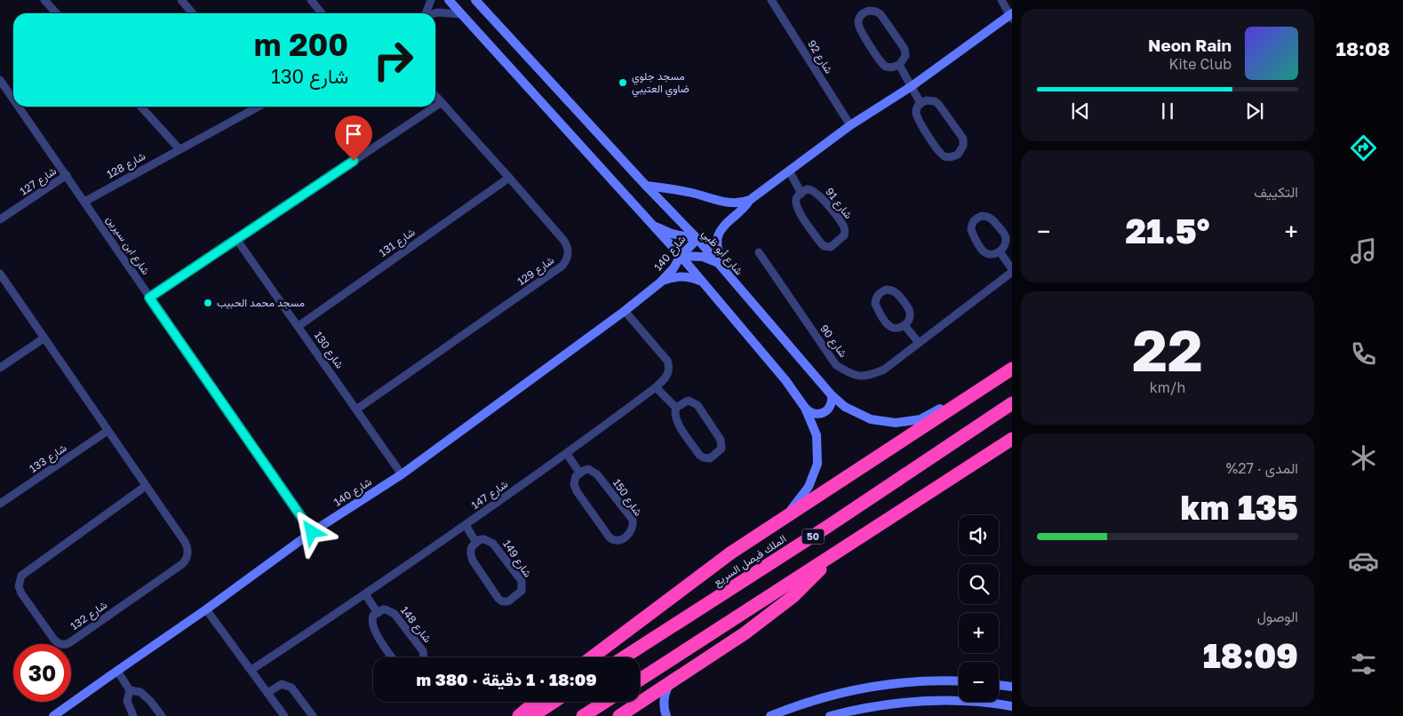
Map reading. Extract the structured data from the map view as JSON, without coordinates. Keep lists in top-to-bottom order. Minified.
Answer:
{"streets":{"highway":["50","الملك فيصل السريع"],"street":["شارع 92","شارع 128","شارع 127","شارع 91","شارع 131","شارع ابن سيرين","شارع أبو ظبي","شارع 140","شارع 129","شارع 90","شارع 130","شارع 133","شارع 147","شارع 150","شارع 149","شارع 132","شارع 148"]},"crossings":[["شارع 128","شارع ابن سيرين"],["شارع 127","شارع ابن سيرين"],["شارع 131","شارع 129"],["شارع 131","شارع 130"],["شارع ابن سيرين","شارع 140"],["شارع أبو ظبي","شارع 140"],["شارع 140","شارع 130"],["شارع 140","شارع 147"],["شارع 129","شارع 130"],["شارع 133","شارع 132"]],"places":["مسجد جلوي ضاوي العتيبي","مسجد محمد الحبيب"],"page":{"tabs":"18:08","turn":["200 m","شارع 130"],"song":["Neon Rain","Kite Club"],"tile":["التكييف",["22","km/h"],["المدى · 27%","135 km"],["الوصول","18:09"]],"heat":["−","21.5°","+"],"map_buttons":["+","−"],"limit":"30","trip":"18:09 · 1 دقيقة · 380 m"}}
